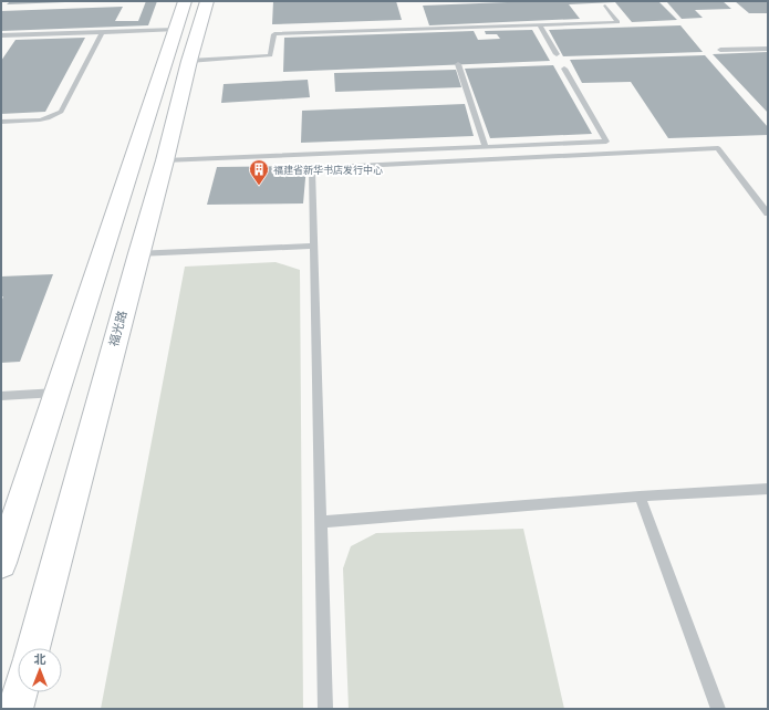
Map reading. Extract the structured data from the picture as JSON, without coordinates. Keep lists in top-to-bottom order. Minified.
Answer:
{"streets":{"main road":["福光路"]},"places":{"building":["福建省新华书店发行中心"]},"north":"top"}
